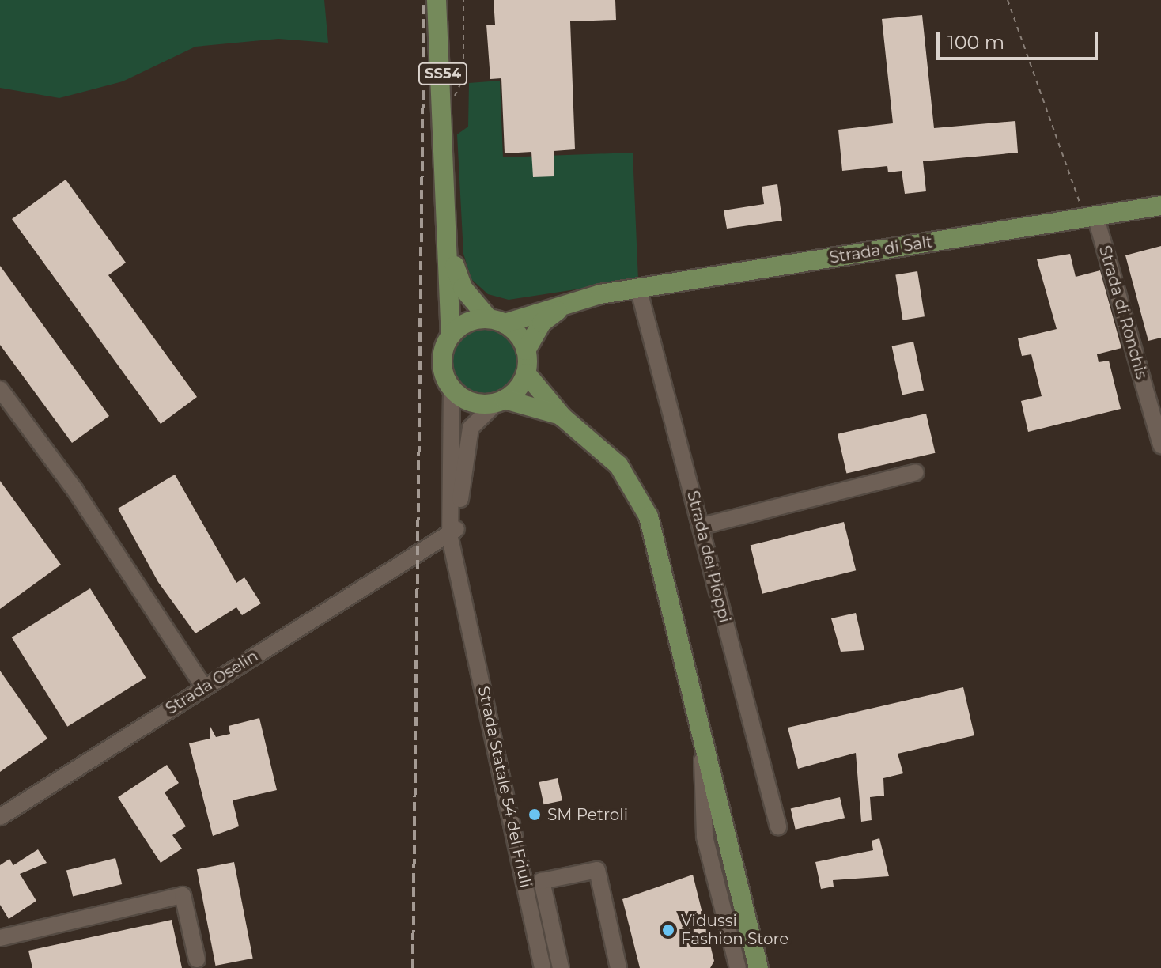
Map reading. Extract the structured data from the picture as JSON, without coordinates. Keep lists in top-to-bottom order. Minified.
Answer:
{"streets":{"main road":["SS54","Strada di Salt","Strada Statale 54 del Friuli"],"street":["Strada di Ronchis","Strada dei Pioppi","Strada Oselin"]},"crossings":[["Strada di Salt","Strada di Ronchis"],["Strada di Salt","Strada dei Pioppi"],["Strada Oselin","Strada Statale 54 del Friuli"]],"places":["SM Petroli","Vidussi Fashion Store"],"scale_bar":"100 m"}
